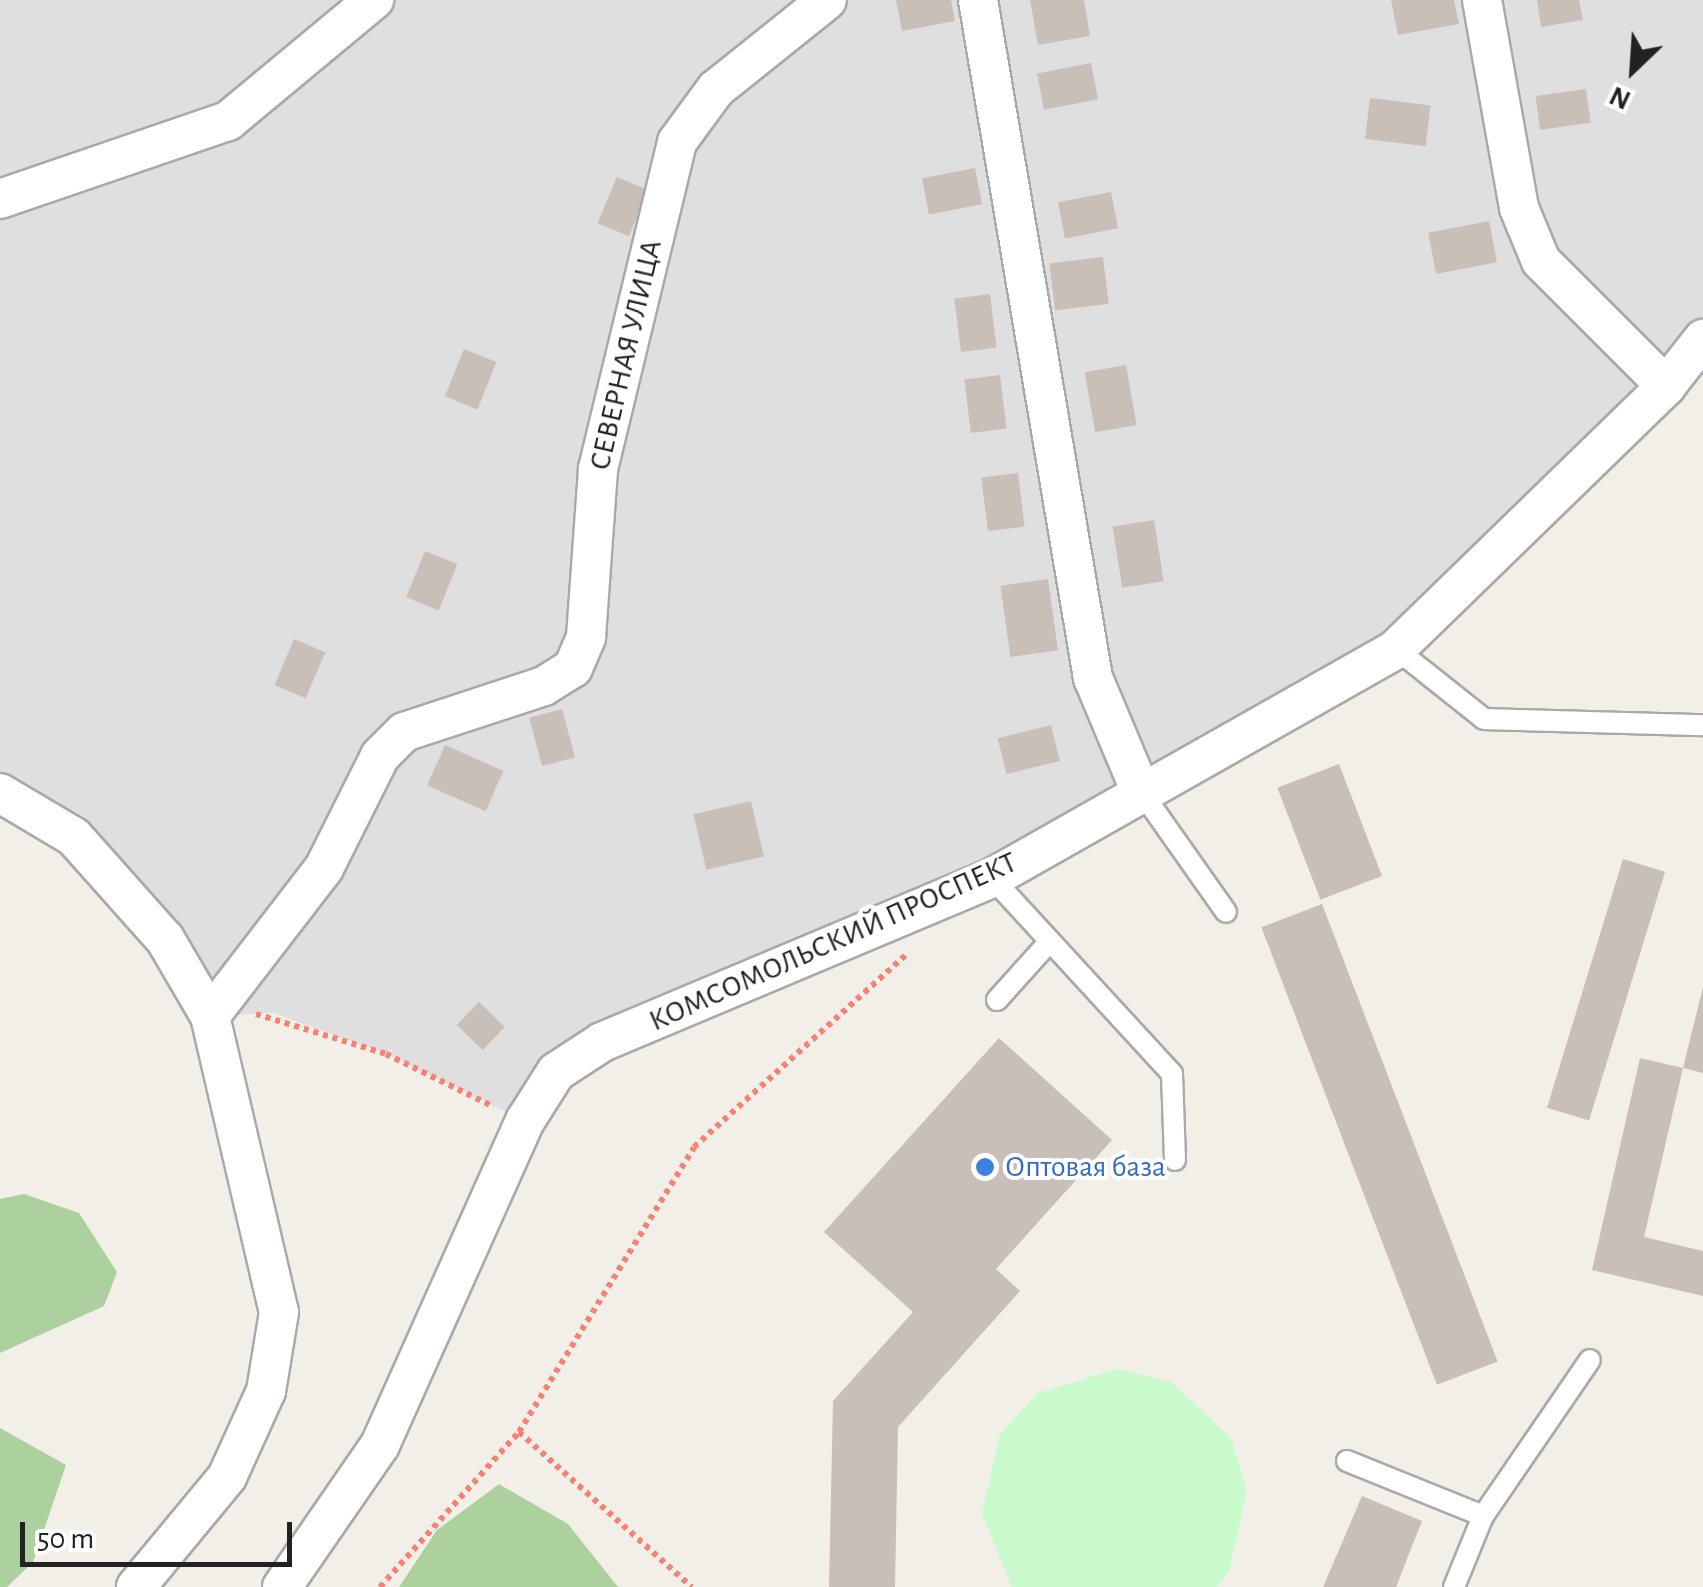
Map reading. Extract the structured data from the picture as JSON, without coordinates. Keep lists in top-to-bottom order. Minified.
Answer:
{"streets":{"street":["СЕВЕРНАЯ УЛИЦА","КОМСОМОЛЬСКИЙ ПРОСПЕКТ"]},"places":["Оптовая база"],"scale_bar":"50 m","north":"bottom left"}
